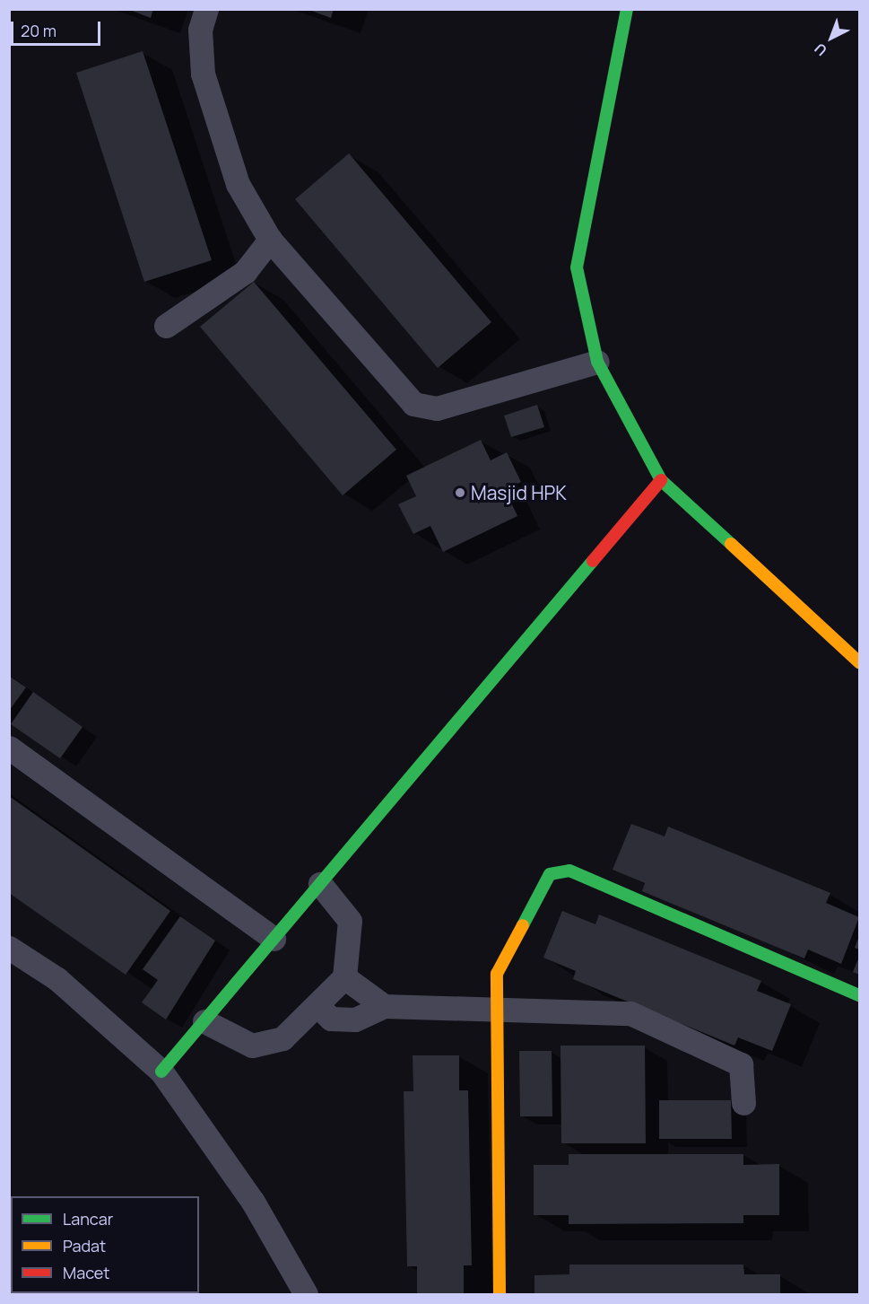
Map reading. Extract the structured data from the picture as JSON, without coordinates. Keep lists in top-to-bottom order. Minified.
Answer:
{"places":["Masjid HPK"],"legend":["Lancar","Padat","Macet"],"scale_bar":"20 m","north":"bottom left"}
